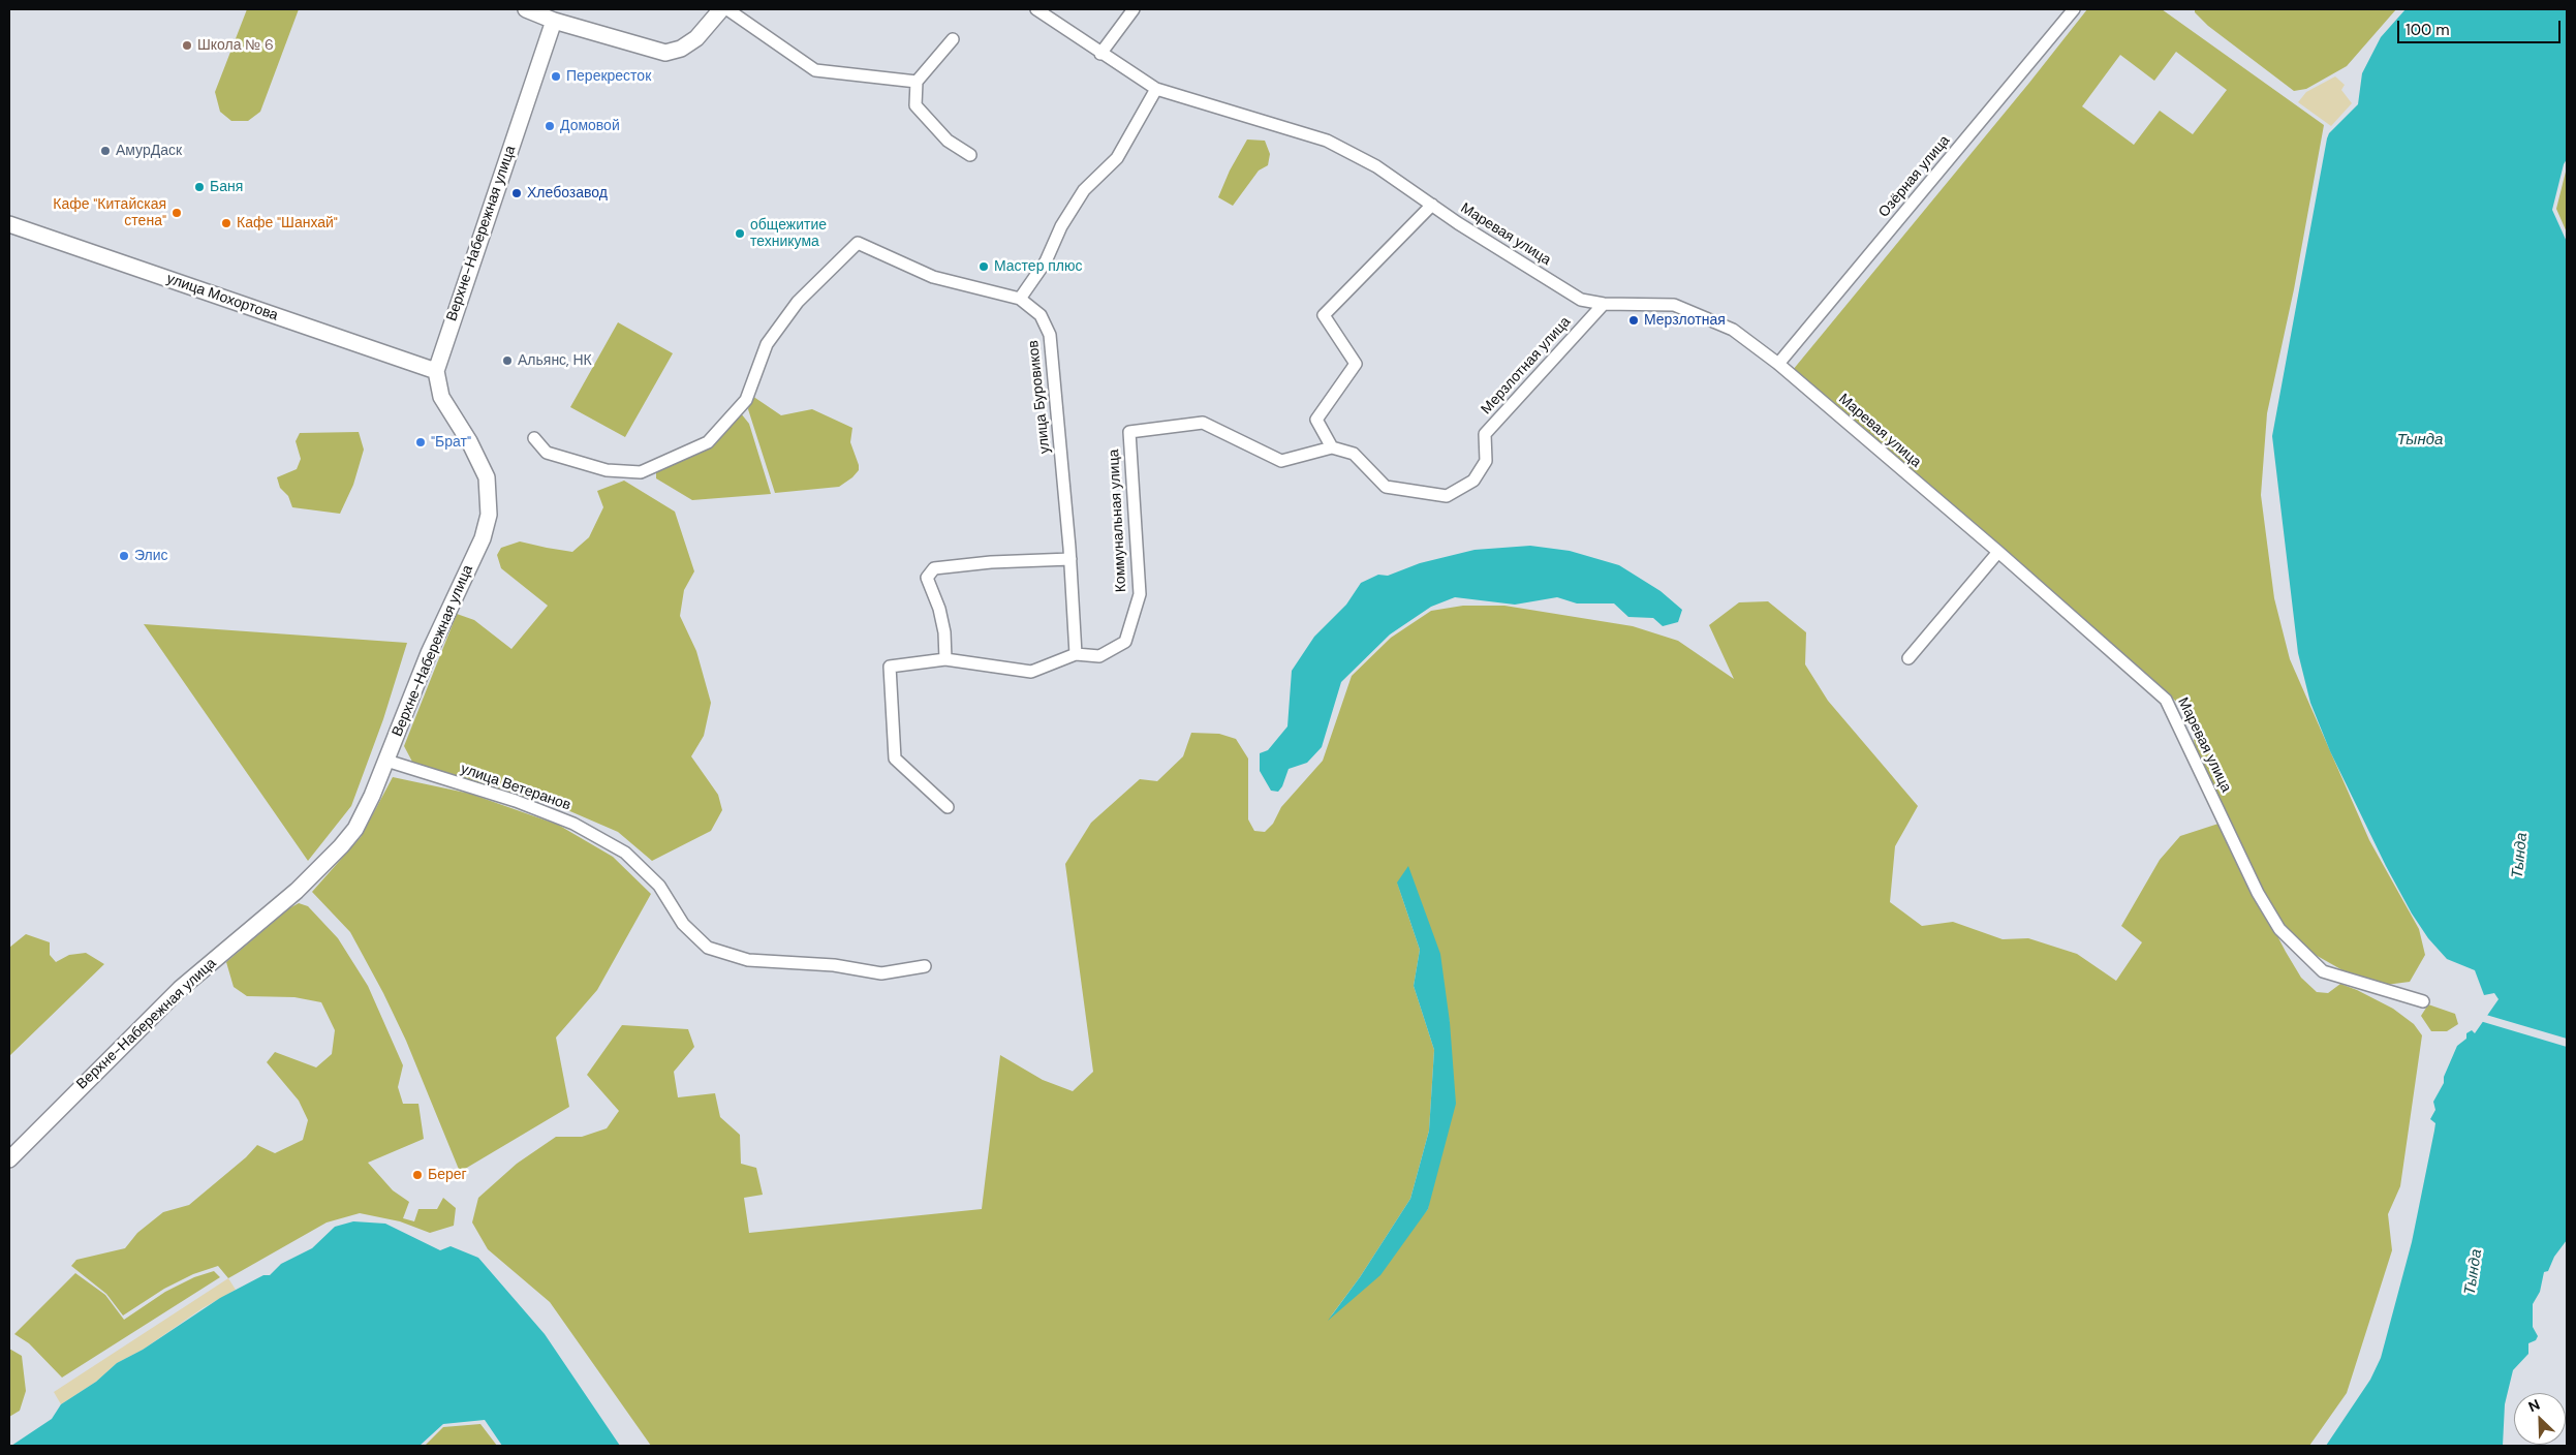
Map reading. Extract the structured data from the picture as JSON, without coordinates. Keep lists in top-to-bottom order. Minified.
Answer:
{"streets":{"street":["Озёрная улица","Верхне-Набережная улица","Маревая улица","улица Мохортова","Мерзлотная улица","улица Буровиков","Коммунальная улица","улица Ветеранов"]},"crossings":[["Озёрная улица","Маревая улица"],["Верхне-Набережная улица","улица Мохортова"],["Верхне-Набережная улица","улица Ветеранов"],["Маревая улица","Мерзлотная улица"],["Мерзлотная улица","Коммунальная улица"],["улица Буровиков","Коммунальная улица"]],"water":["Тында"],"places":["Школа № 6","Перекресток","Домовой","АмурДаск","Баня","Хлебозавод","Кафе \"Китайская стена\"","Кафе \"Шанхай\"","общежитие техникума","Мастер плюс","Мерзлотная","Альянс, НК","\"Брат\"","Элис","Берег"],"scale_bar":"100 m","north":"top left"}
